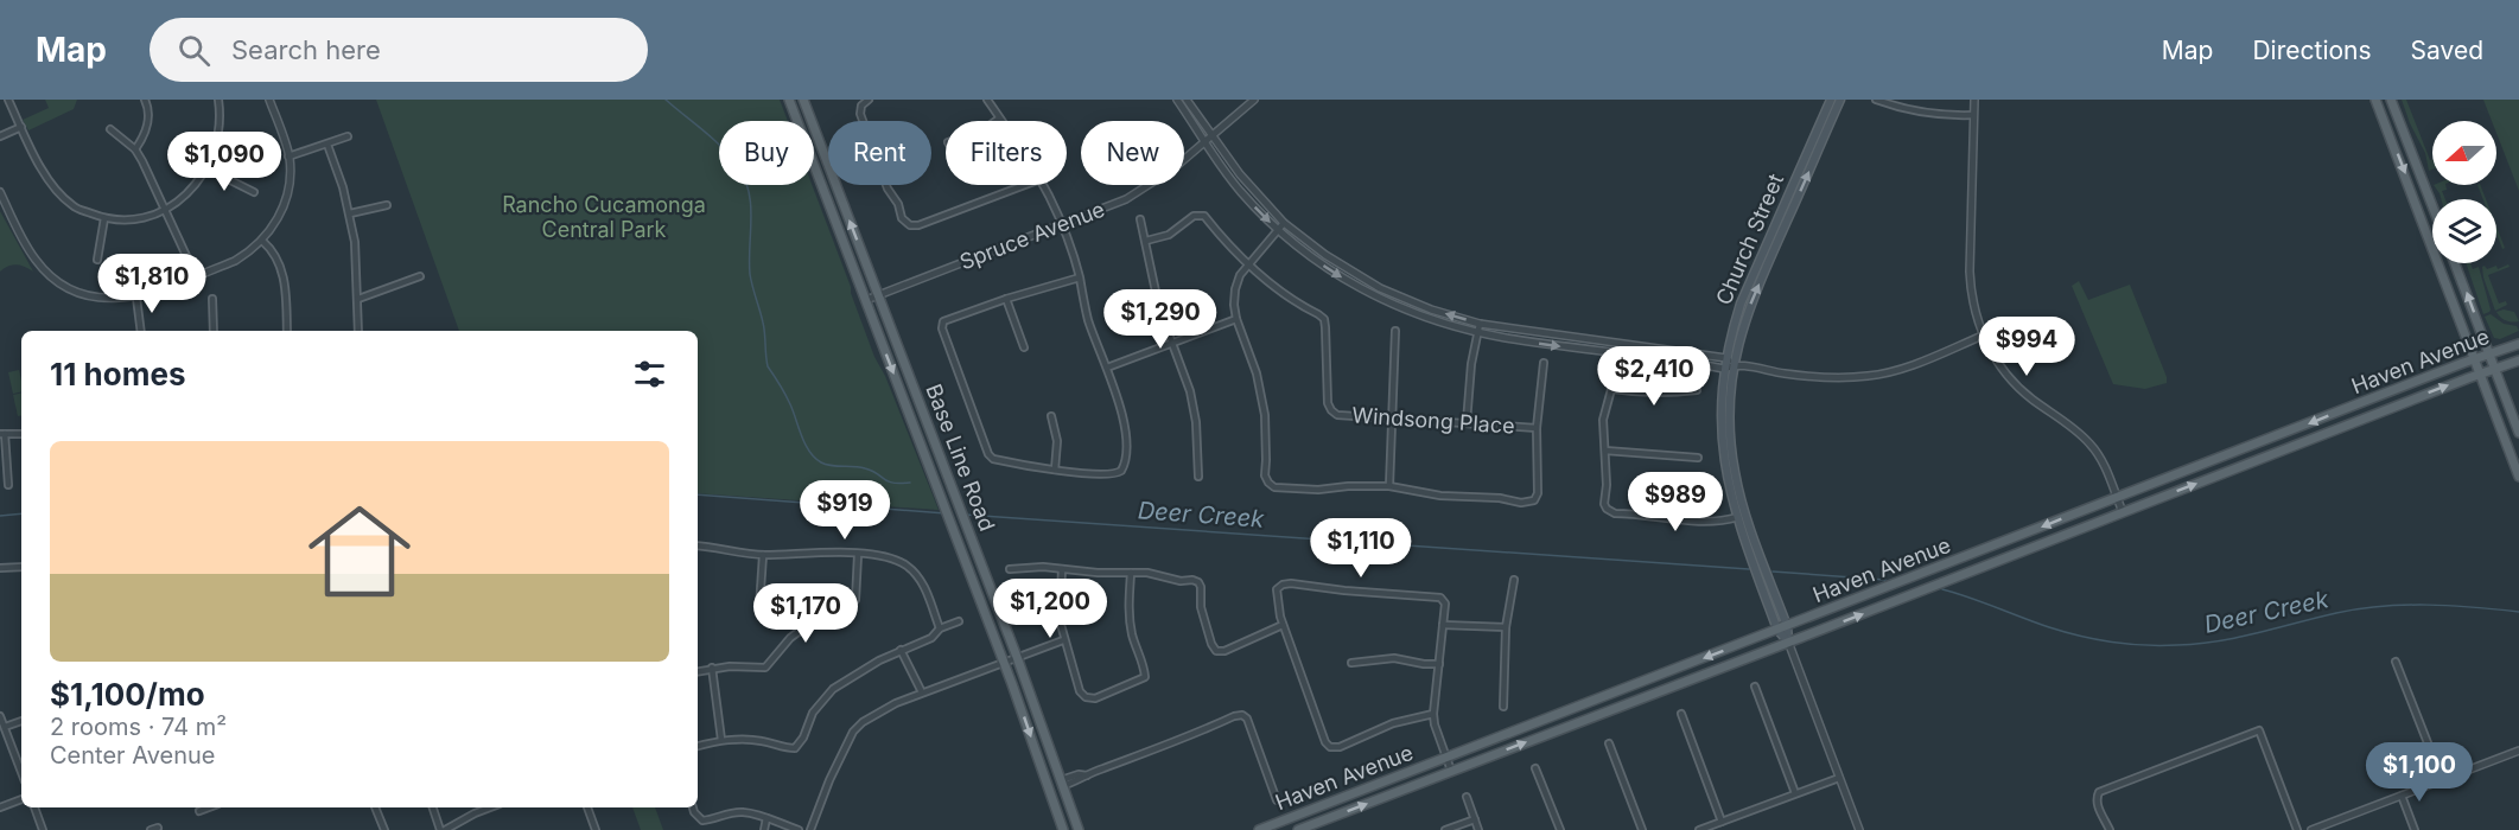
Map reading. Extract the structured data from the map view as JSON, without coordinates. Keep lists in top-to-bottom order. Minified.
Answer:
{"streets":{"main road":["Church Street","Haven Avenue","Base Line Road"],"street":["Spruce Avenue","Windsong Place"]},"crossings":[["Spruce Avenue","Base Line Road"],["Church Street","Haven Avenue"]],"water":["Deer Creek"],"parks":["Rancho Cucamonga Central Park"],"north":"left","page":{"header":"Map","search":"Search here","nav":["Map","Directions","Saved"],"chip":["Buy","Rent","Filters","New"],"price":["$1,090","$1,810","$1,290","$994","$2,410","$989","$919","$1,110","$1,200","$1,170","$1,100"],"heading":"11 homes","list":[{"name":"$1,100/mo","note":"2 rooms · 74 m² · Center Avenue"}]}}
